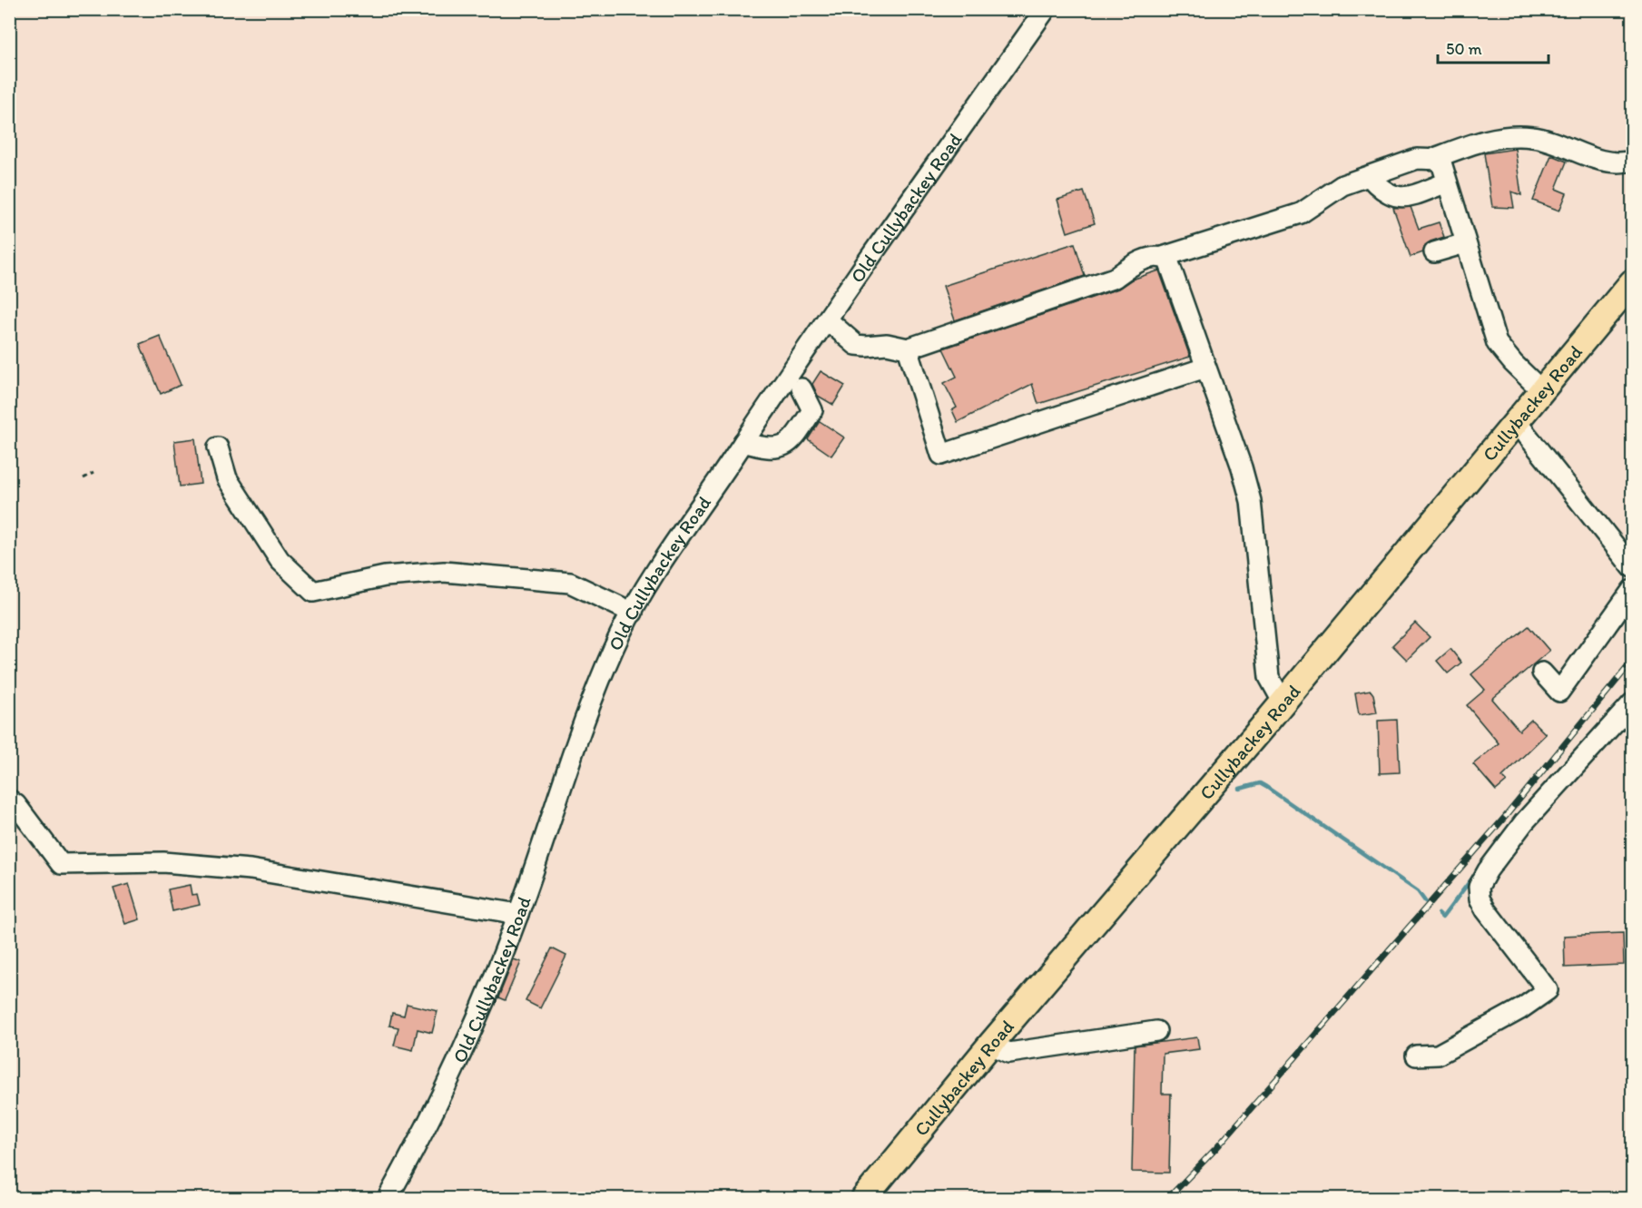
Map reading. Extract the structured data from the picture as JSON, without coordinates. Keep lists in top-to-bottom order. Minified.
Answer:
{"streets":{"main road":["Cullybackey Road"],"street":["Old Cullybackey Road"]},"scale_bar":"50 m"}
